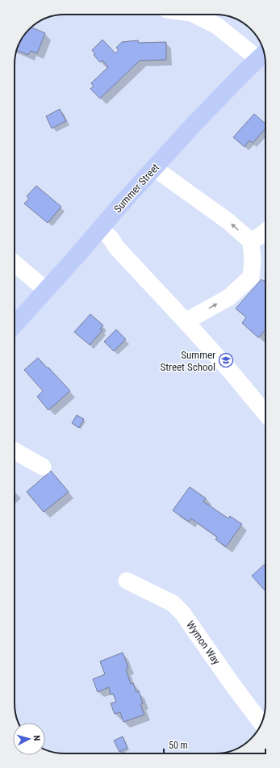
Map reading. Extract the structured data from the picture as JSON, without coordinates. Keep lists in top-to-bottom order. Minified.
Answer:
{"streets":{"main road":["Summer Street"],"street":["Wymon Way"]},"places":{"school or university":["Summer Street School"]},"scale_bar":"50 m","north":"right"}
